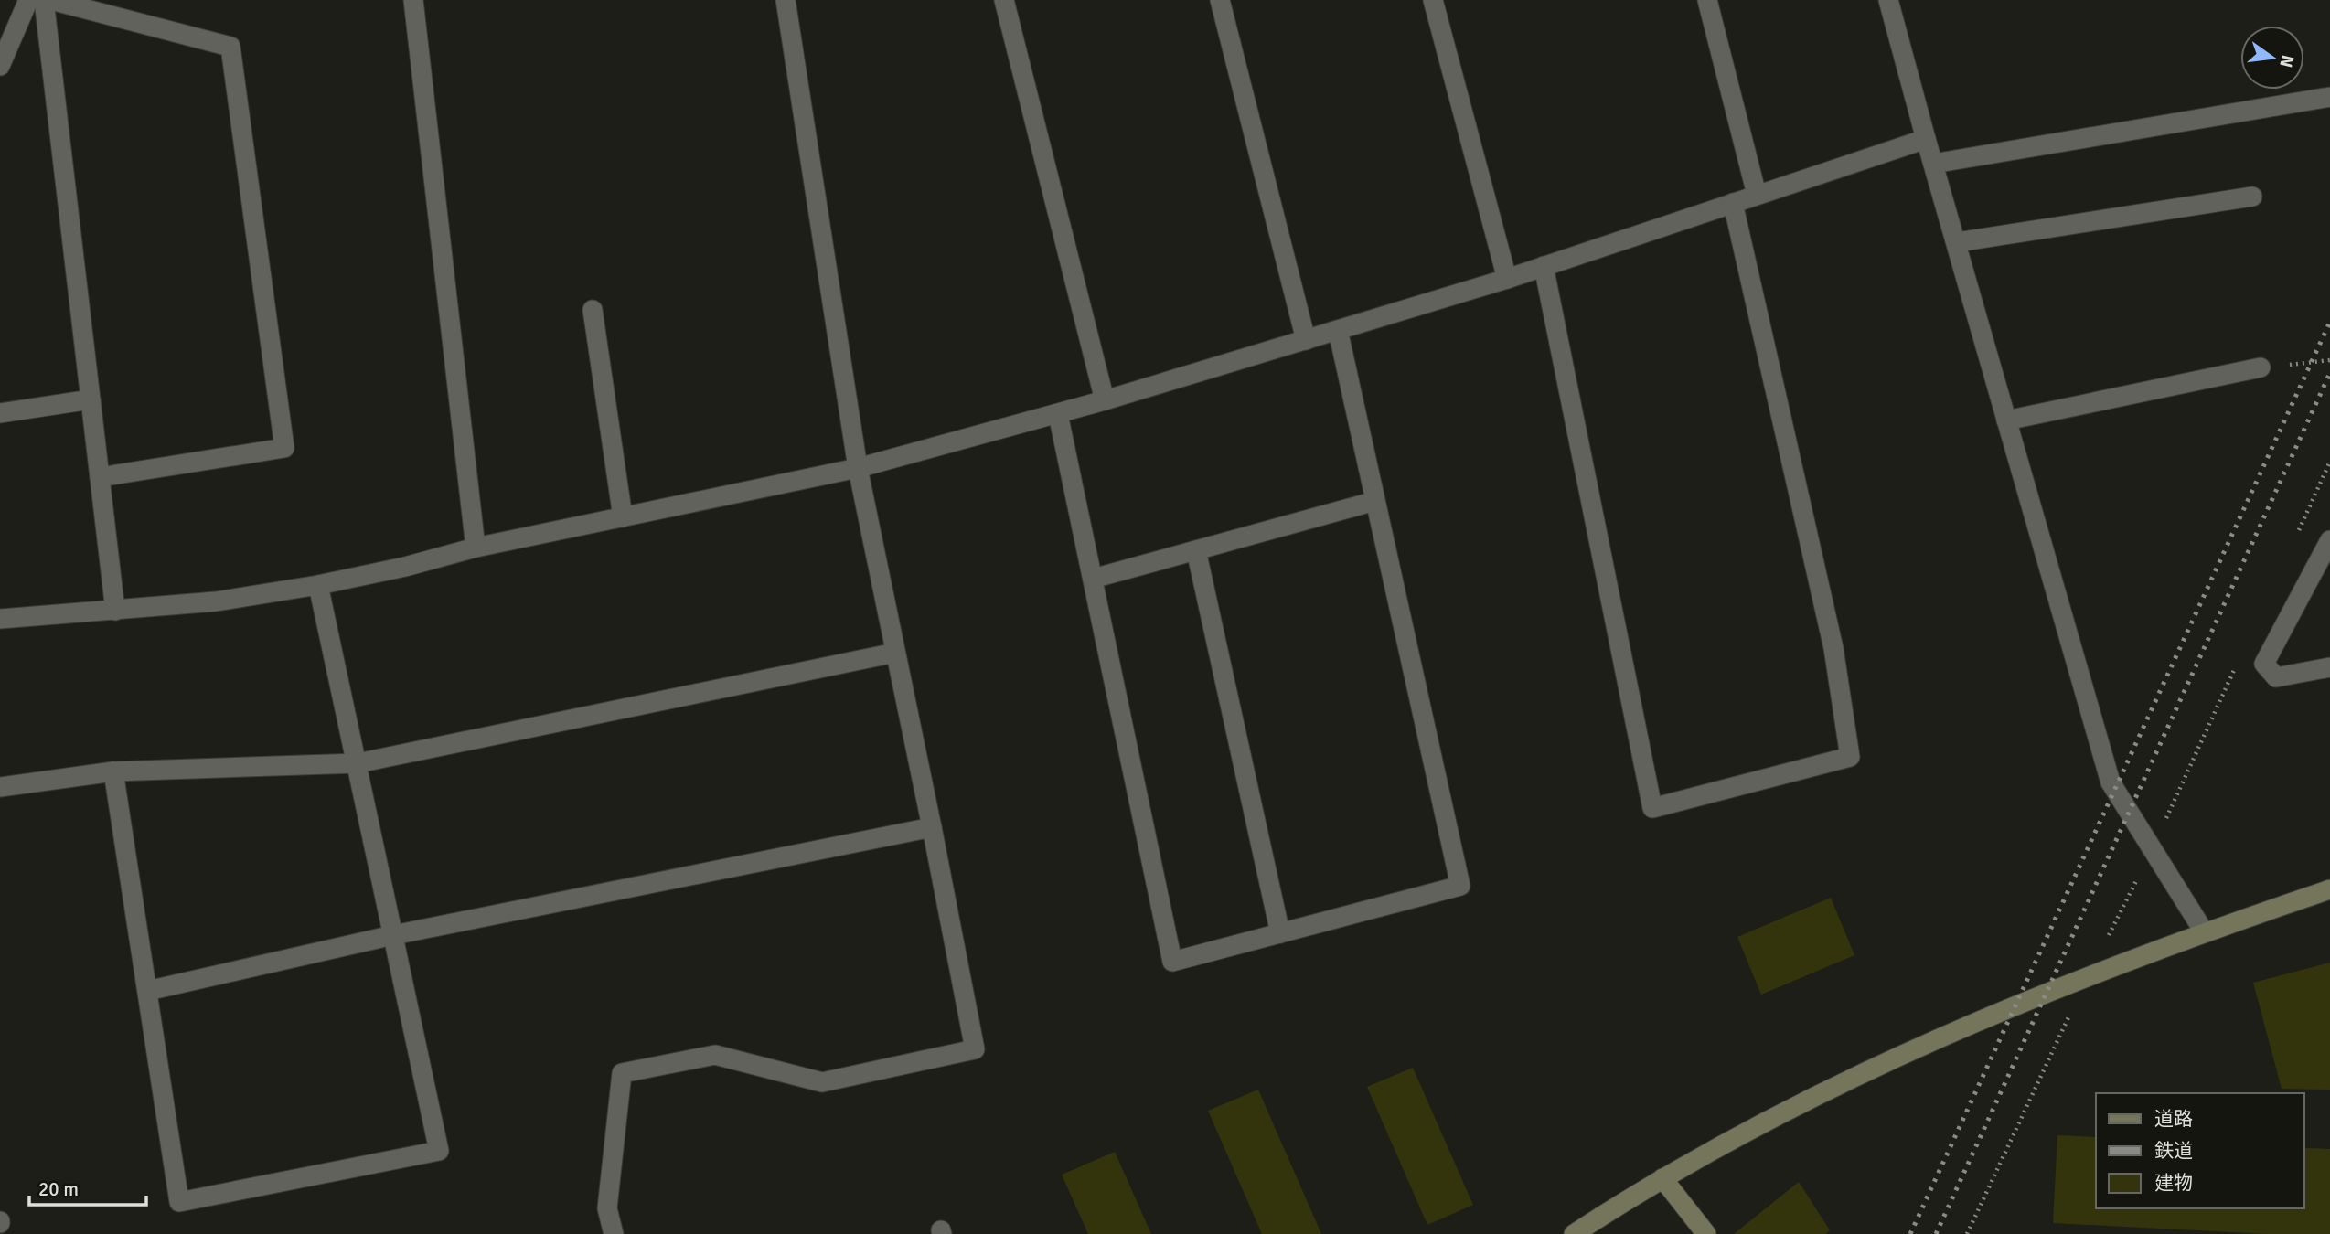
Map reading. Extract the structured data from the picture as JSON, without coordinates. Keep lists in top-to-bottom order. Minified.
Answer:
{"legend":["道路","鉄道","建物"],"scale_bar":"20 m","north":"right"}
